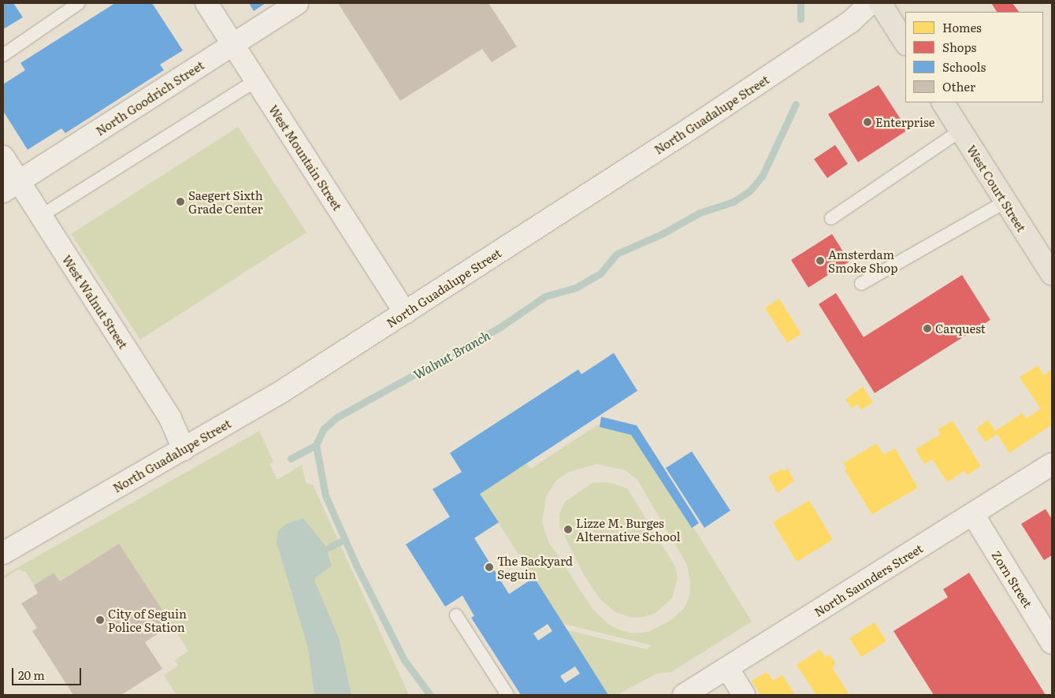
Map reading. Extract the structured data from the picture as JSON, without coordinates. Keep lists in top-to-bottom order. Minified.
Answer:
{"streets":{"main road":["West Court Street"],"street":["North Goodrich Street","North Guadalupe Street","West Mountain Street","West Walnut Street","Zorn Street","North Saunders Street"]},"crossings":[["North Goodrich Street","West Mountain Street"],["North Goodrich Street","West Walnut Street"],["North Guadalupe Street","West Mountain Street"],["North Guadalupe Street","West Walnut Street"],["Zorn Street","North Saunders Street"]],"water":["Walnut Branch"],"places":["Enterprise","Saegert Sixth Grade Center","Amsterdam Smoke Shop","Carquest","Lizze M. Burges Alternative School","The Backyard Seguin","City of Seguin Police Station"],"legend":["Homes","Shops","Schools","Other"],"scale_bar":"20 m"}
